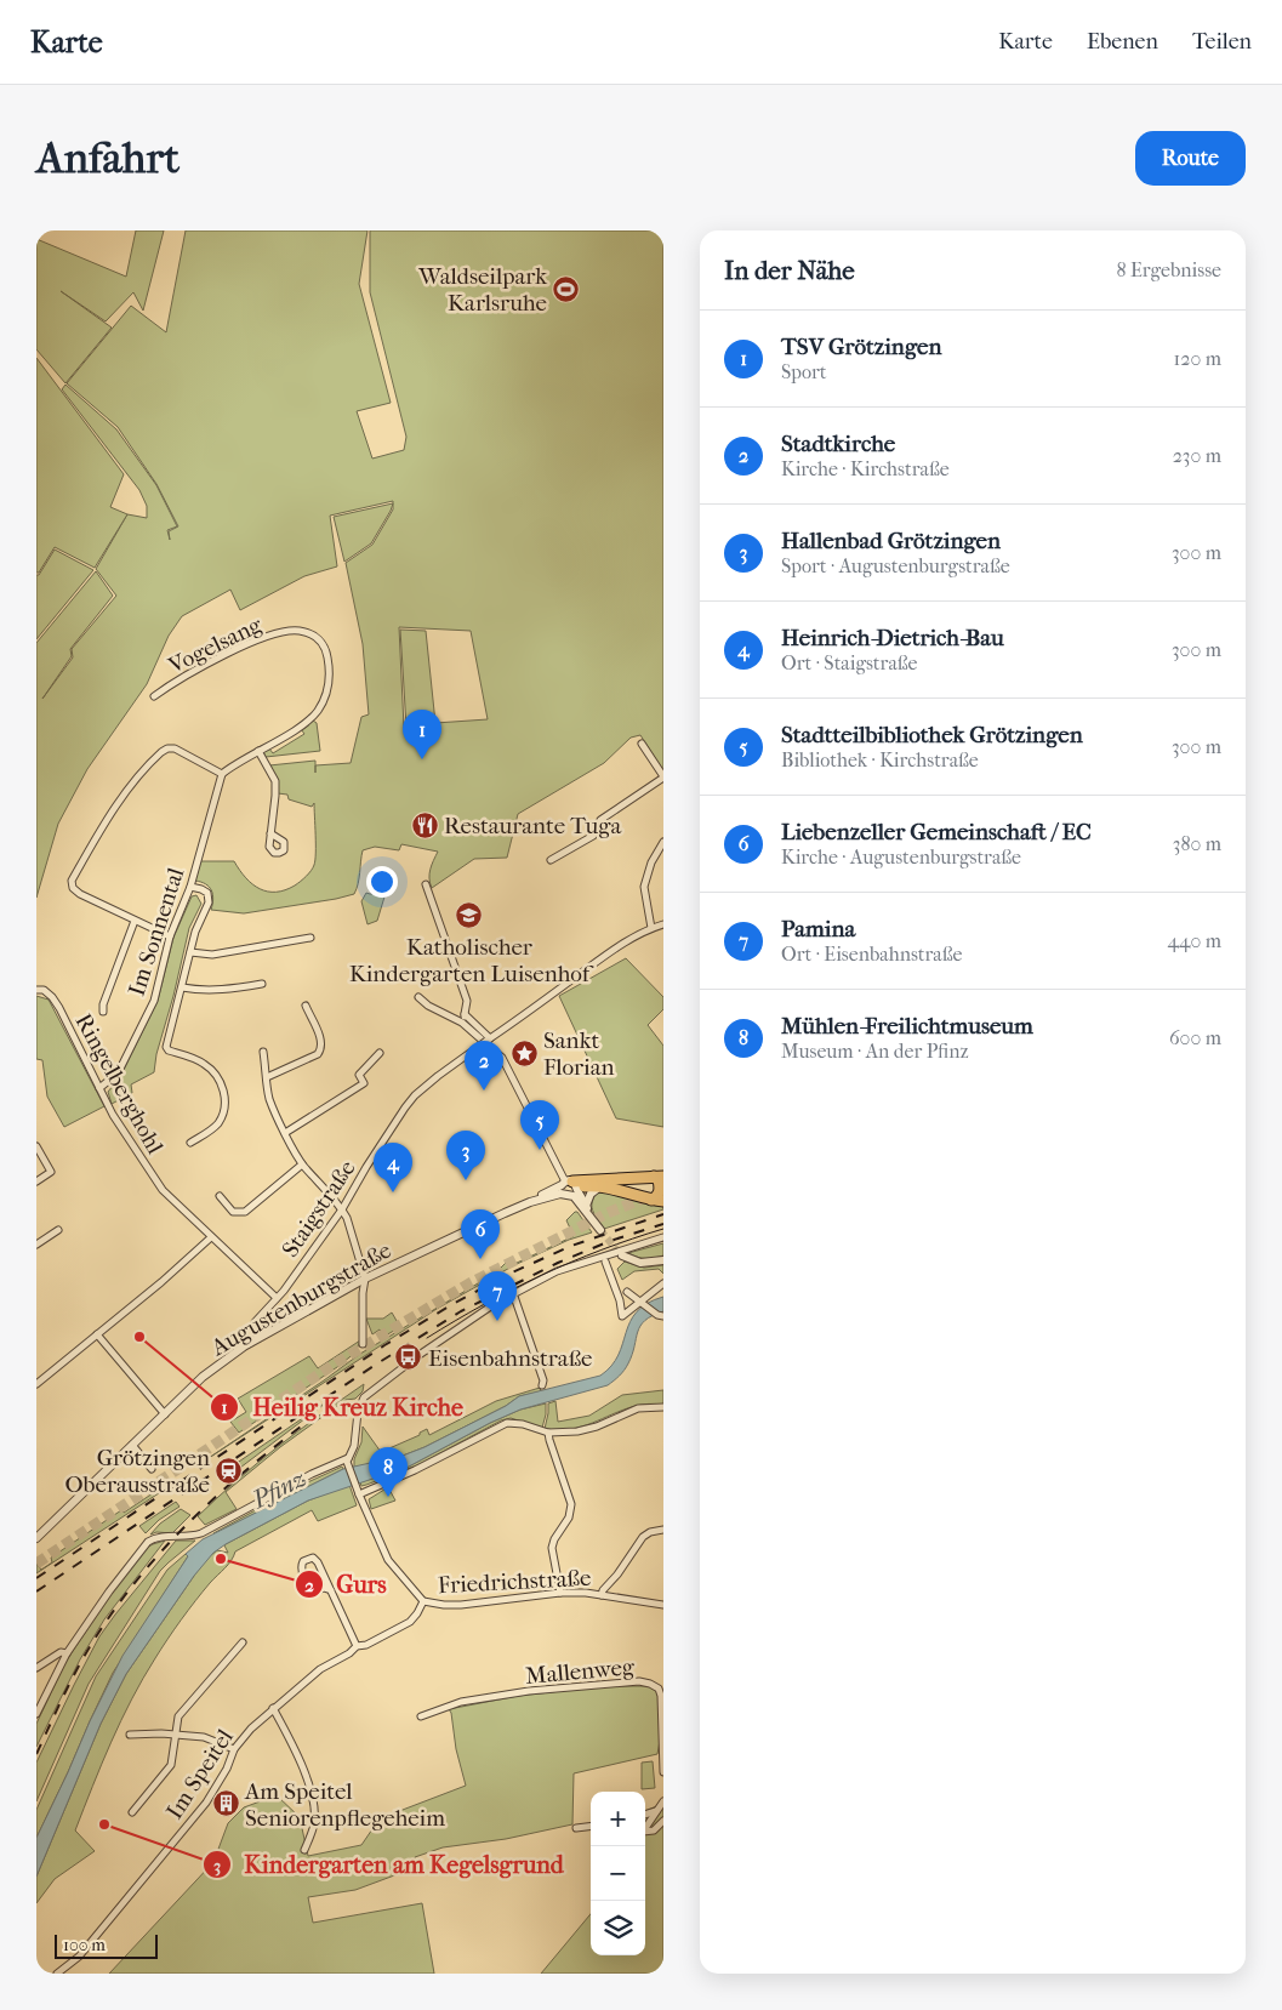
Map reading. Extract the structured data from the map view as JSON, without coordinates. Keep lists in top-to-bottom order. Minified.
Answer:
{"streets":{"street":["Vogelsang","Im Sonnental","Ringelberghohl","Staigstraße","Augustenburgstraße","Friedrichstraße","Mallenweg","Im Speitel"]},"crossings":[["Vogelsang","Im Sonnental"],["Im Sonnental","Ringelberghohl"],["Ringelberghohl","Staigstraße"],["Staigstraße","Augustenburgstraße"],["Friedrichstraße","Im Speitel"]],"water":["Pfinz"],"places":{"sports":["Waldseilpark Karlsruhe"],"restaurant":["Restaurante Tuga"],"school or university":["Katholischer Kindergarten Luisenhof"],"place":["Sankt Florian"],"other":["Heilig Kreuz Kirche","Gurs","Kindergarten am Kegelsgrund"],"bus stop":["Eisenbahnstraße"],"station":["Grötzingen Oberausstraße"],"building":["Am Speitel Seniorenpflegeheim"]},"scale_bar":"100 m","page":{"header":"Karte","nav":["Karte","Ebenen","Teilen"],"buttons":"Route","title":"Anfahrt","heading":["In der Nähe","8 Ergebnisse"],"list":[{"mark":"1","name":"TSV Grötzingen","note":"Sport","value":"120 m"},{"mark":"2","name":"Stadtkirche","note":"Kirche · Kirchstraße","value":"230 m"},{"mark":"3","name":"Hallenbad Grötzingen","note":"Sport · Augustenburgstraße","value":"300 m"},{"mark":"4","name":"Heinrich-Dietrich-Bau","note":"Ort · Staigstraße","value":"300 m"},{"mark":"5","name":"Stadtteilbibliothek Grötzingen","note":"Bibliothek · Kirchstraße","value":"300 m"},{"mark":"6","name":"Liebenzeller Gemeinschaft / EC","note":"Kirche · Augustenburgstraße","value":"380 m"},{"mark":"7","name":"Pamina","note":"Ort · Eisenbahnstraße","value":"440 m"},{"mark":"8","name":"Mühlen-Freilichtmuseum","note":"Museum · An der Pfinz","value":"600 m"}],"pins":["1","2","5","3","4","6","7","8"],"map_buttons":["+","−"],"scale":"100 m"}}
